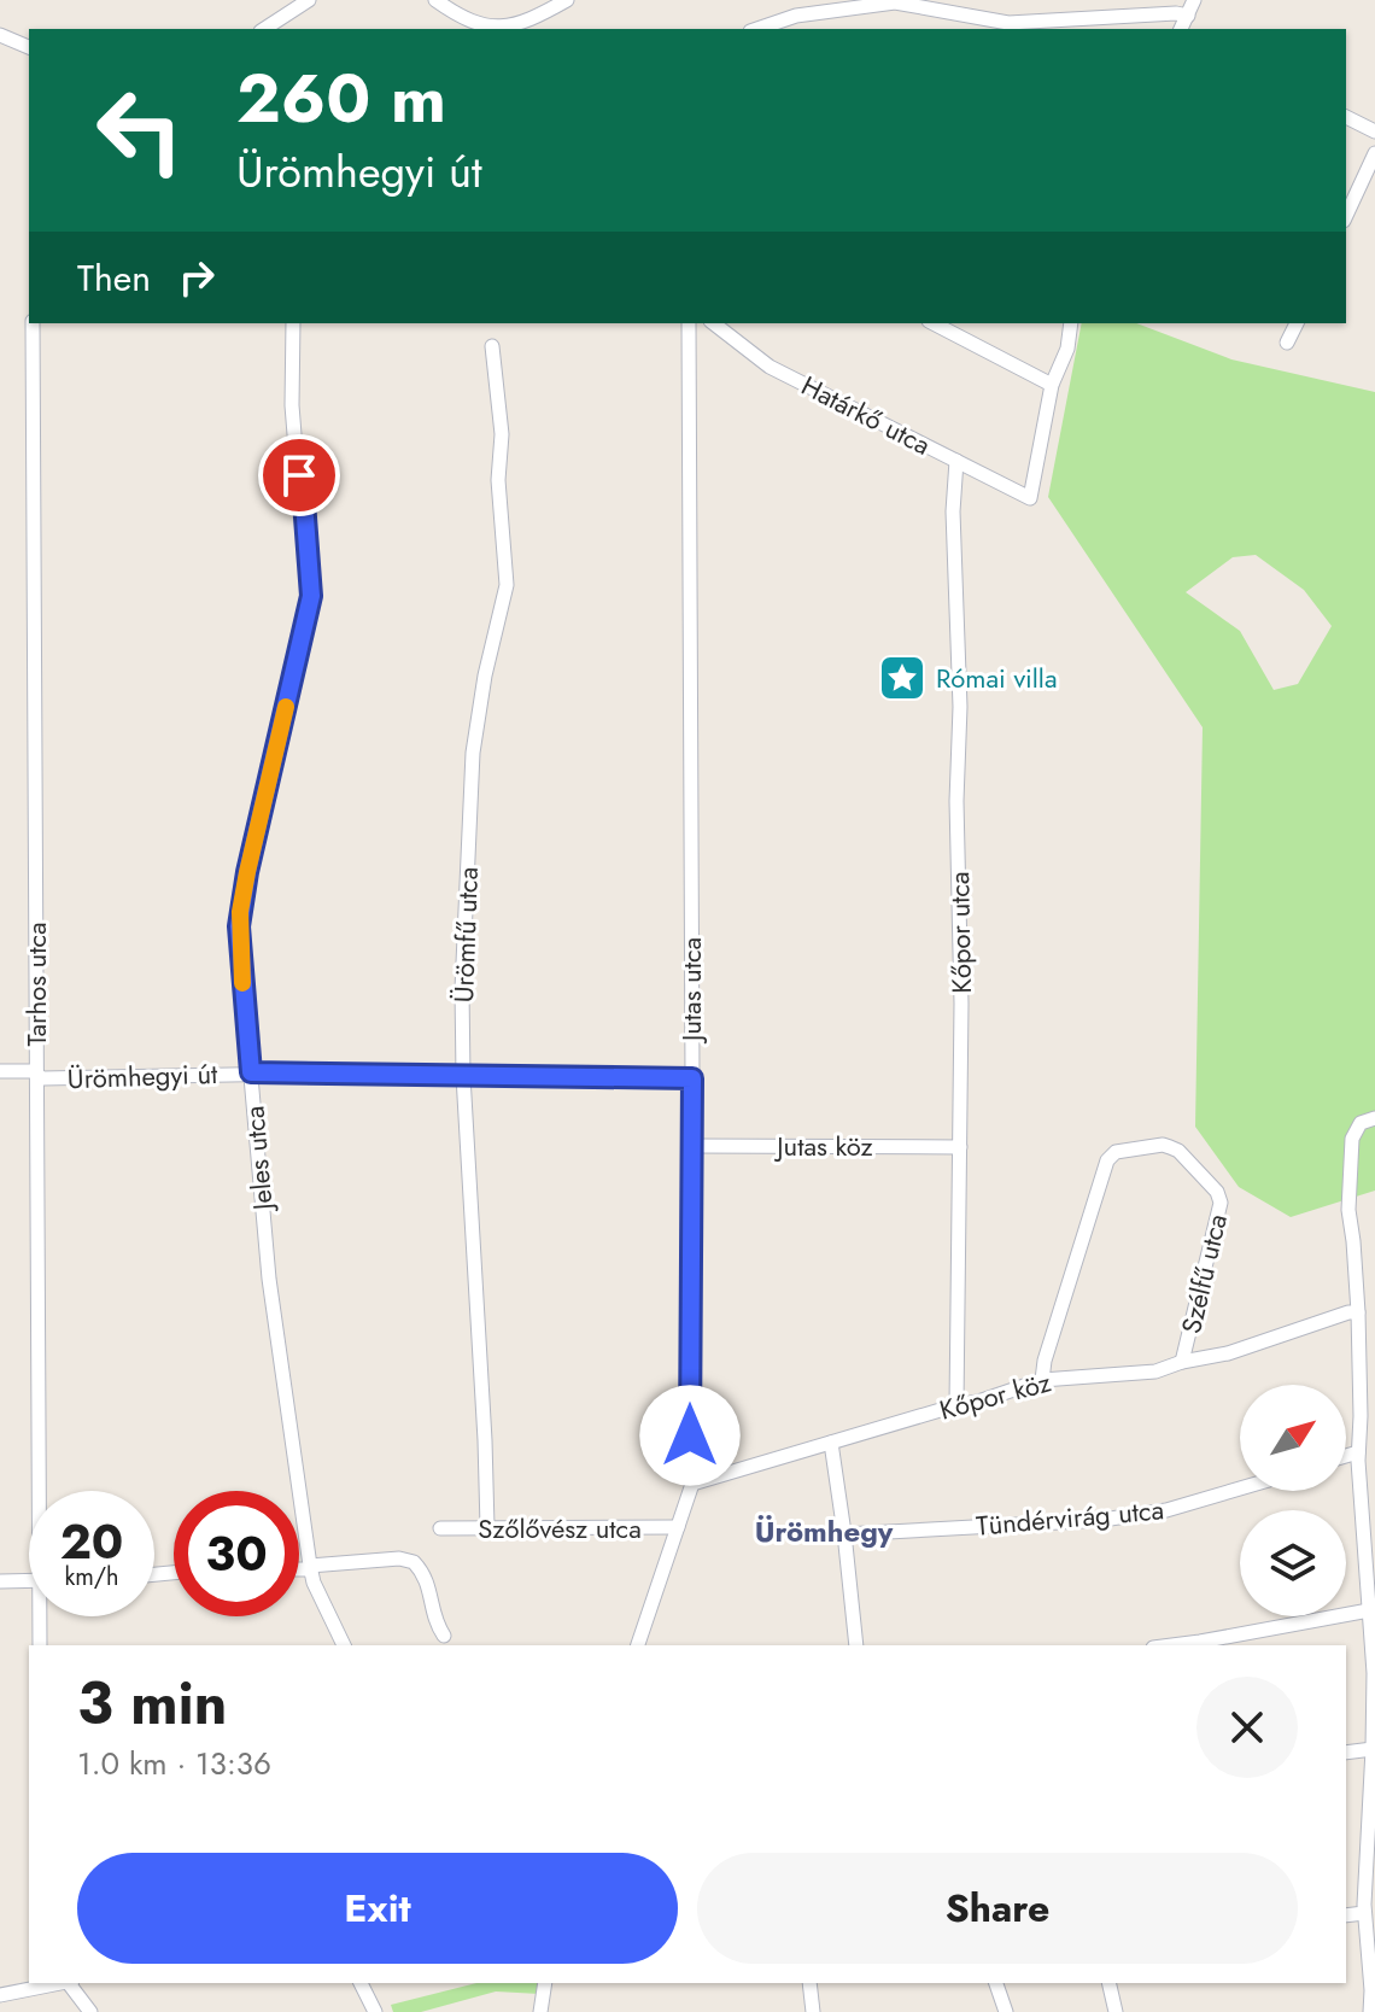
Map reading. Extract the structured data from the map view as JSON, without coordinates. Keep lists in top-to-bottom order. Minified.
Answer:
{"streets":{"street":["Határkő utca","Kőpor utca","Ürömfű utca","Tarhos utca","Jutas utca","Ürömhegyi út","Jutas köz","Jeles utca","Szélfű utca","Kőpor köz","Tündérvirág utca","Szőlővész utca"]},"crossings":[["Határkő utca","Kőpor utca"],["Kőpor utca","Jutas köz"],["Kőpor utca","Kőpor köz"],["Ürömfű utca","Ürömhegyi út"],["Ürömfű utca","Szőlővész utca"],["Tarhos utca","Ürömhegyi út"],["Jutas utca","Ürömhegyi út"],["Jutas utca","Jutas köz"],["Jutas utca","Kőpor köz"],["Jutas utca","Szőlővész utca"],["Ürömhegyi út","Jeles utca"],["Szélfű utca","Kőpor köz"]],"districts":["Ürömhegy"],"places":{"place":["Római villa"]},"north":"top right","page":{"turn":["260 m","Ürömhegyi út"],"then":"Then","speed":"20 km/h","limit":"30","heading":["3 min","1.0 km · 13:36"],"buttons":["Exit","Share"]}}
